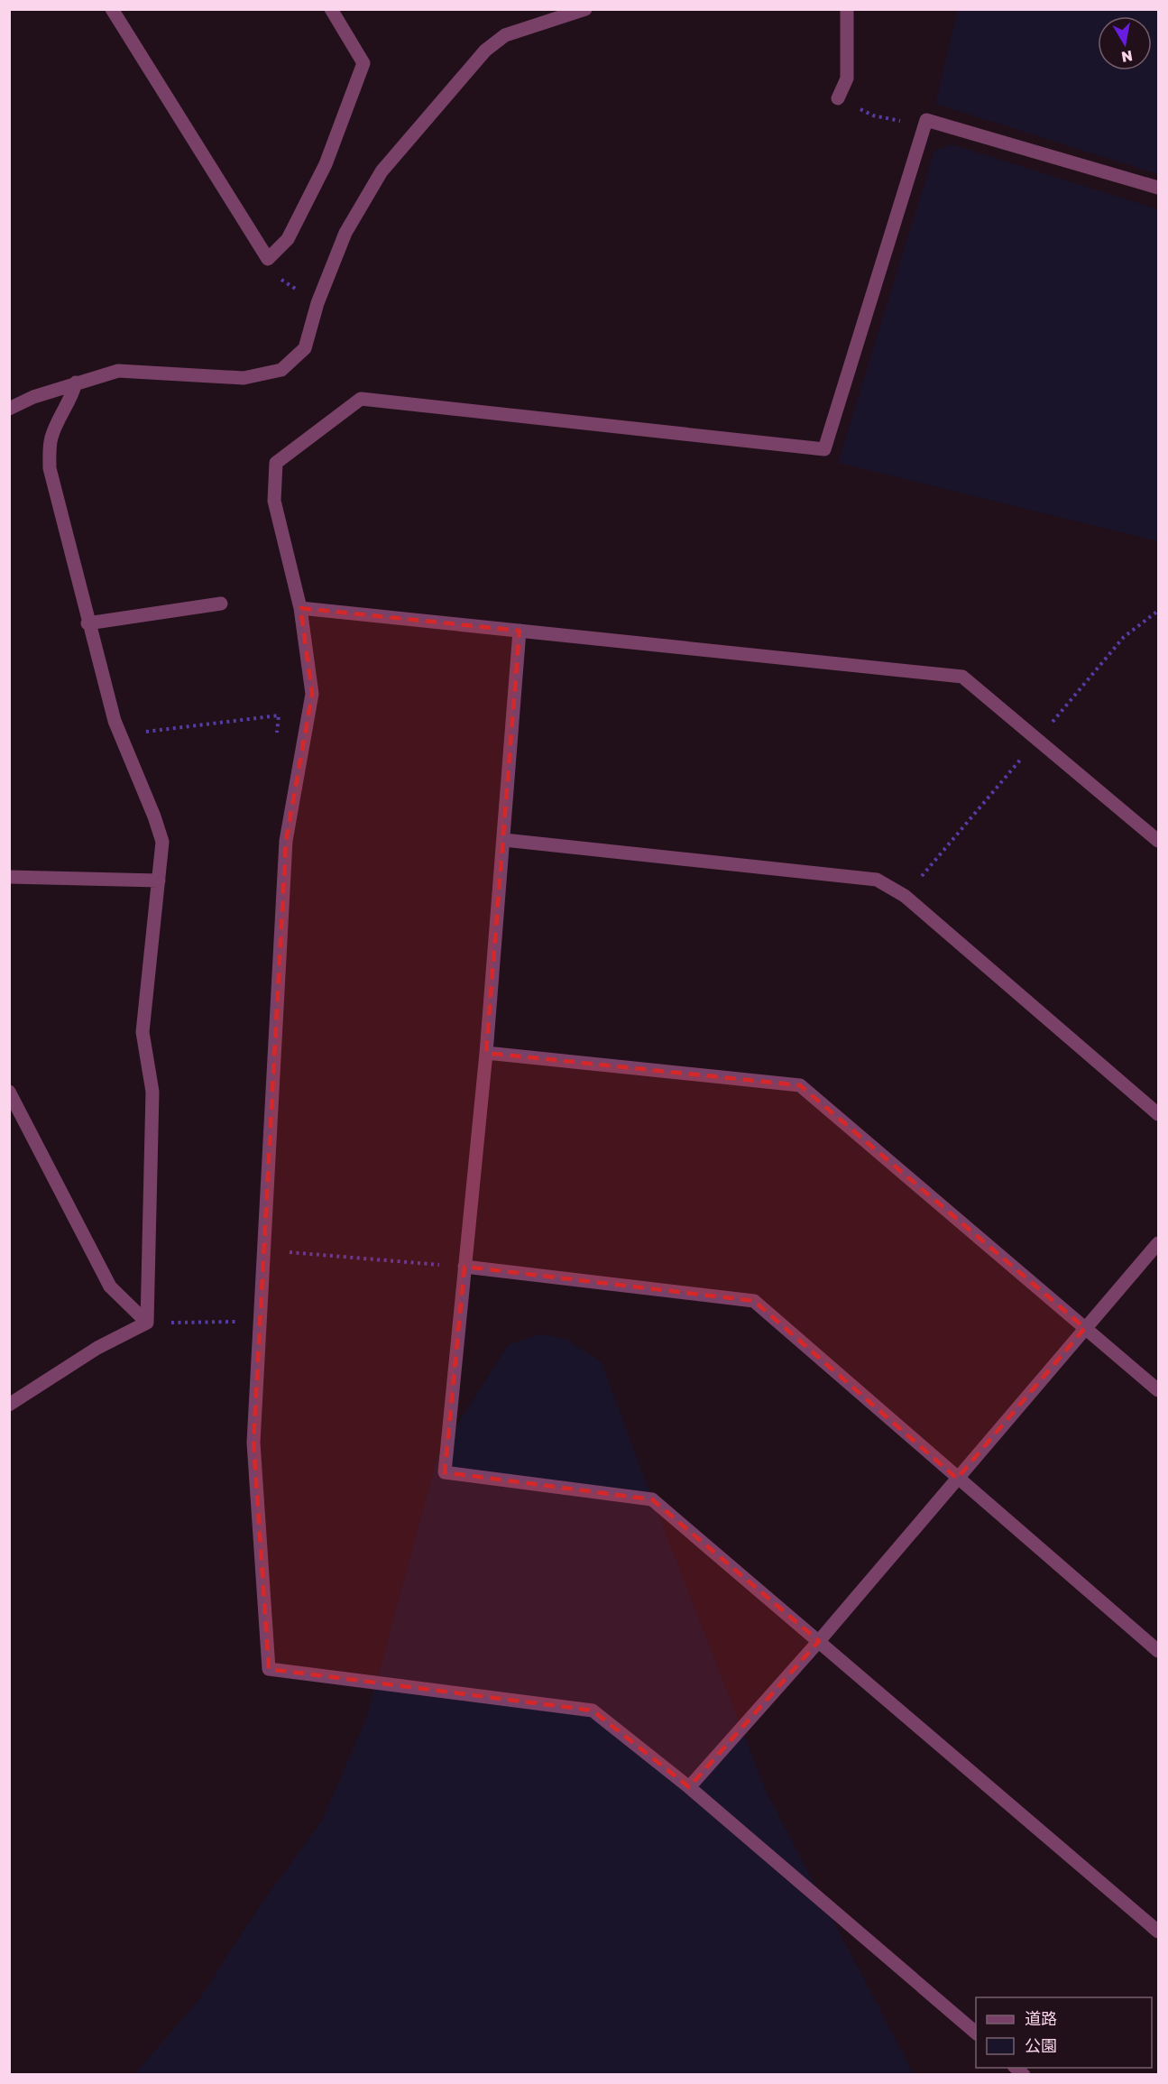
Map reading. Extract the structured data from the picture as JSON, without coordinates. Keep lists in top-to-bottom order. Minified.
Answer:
{"legend":["道路","公園"],"north":"bottom"}
